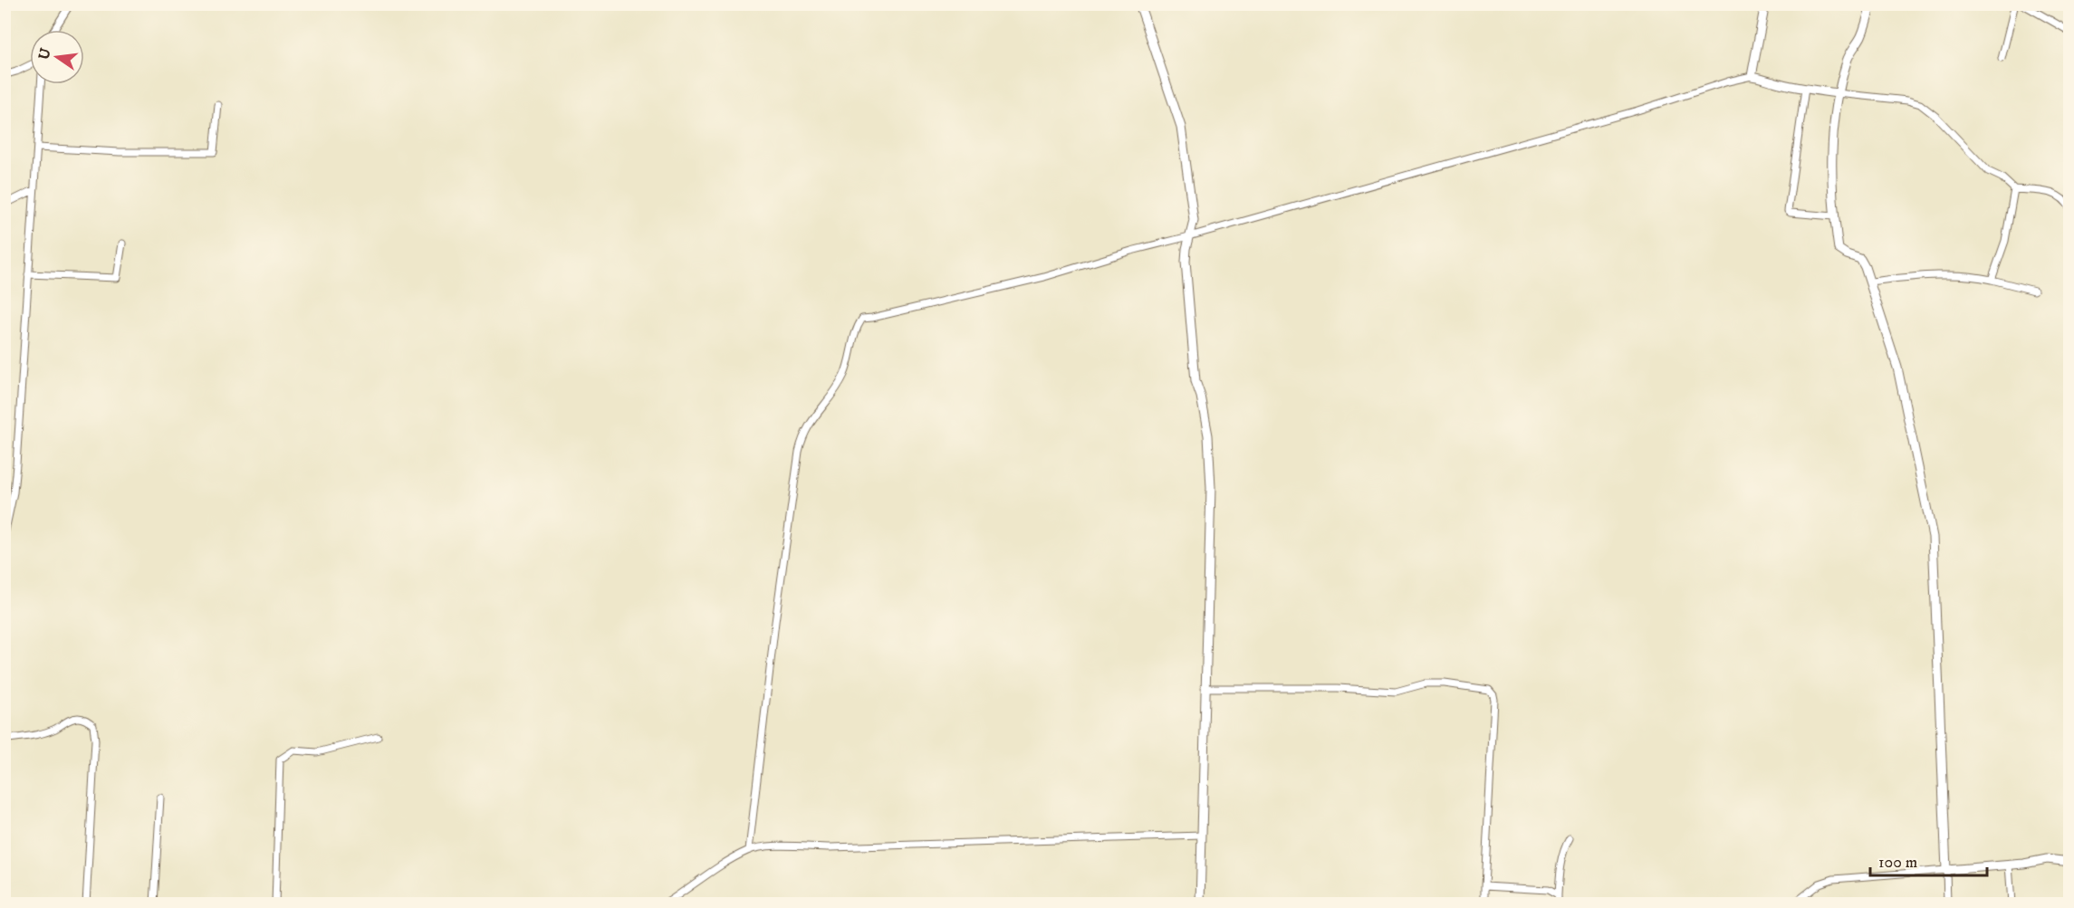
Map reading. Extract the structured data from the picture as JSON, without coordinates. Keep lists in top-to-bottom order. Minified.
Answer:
{"scale_bar":"100 m","north":"left"}
